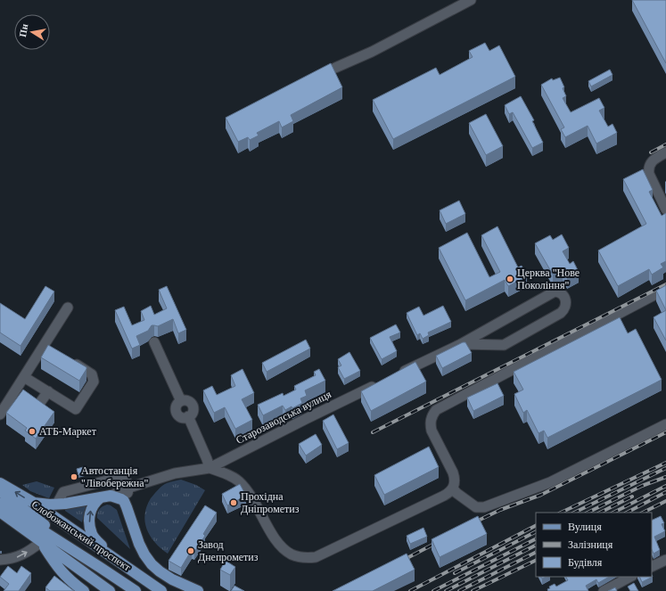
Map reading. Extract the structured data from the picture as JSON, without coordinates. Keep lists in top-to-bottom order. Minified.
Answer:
{"streets":{"main road":["Слобожанський проспект"],"street":["Старозаводська вулиця"]},"places":["Церква \"Нове Покоління\"","АТБ-Маркет","Автостанція \"Лівобережна\"","Прохідна Дніпрометиз","Завод Днепрометиз"],"legend":["Вулиця","Залізниця","Будівля"],"north":"left"}
